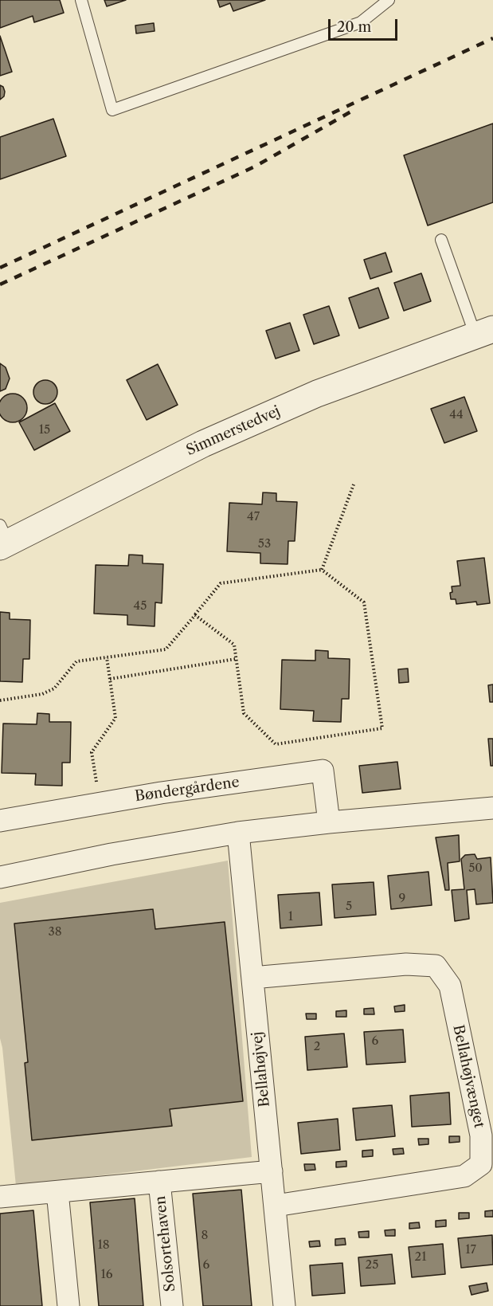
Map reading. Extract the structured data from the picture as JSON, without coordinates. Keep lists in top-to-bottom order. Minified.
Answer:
{"streets":{"street":["Simmerstedvej","Bøndergårdene","Bellahøjvej","Bellahøjvænget","Solsortehaven"]},"crossings":[["Bellahøjvej","Bellahøjvænget"],["Bellahøjvej","Solsortehaven"]],"house_numbers":["44","15","47","53","45","50","9","5","1","38","6","2","8","18","17","21","6","25","16"],"scale_bar":"20 m"}
